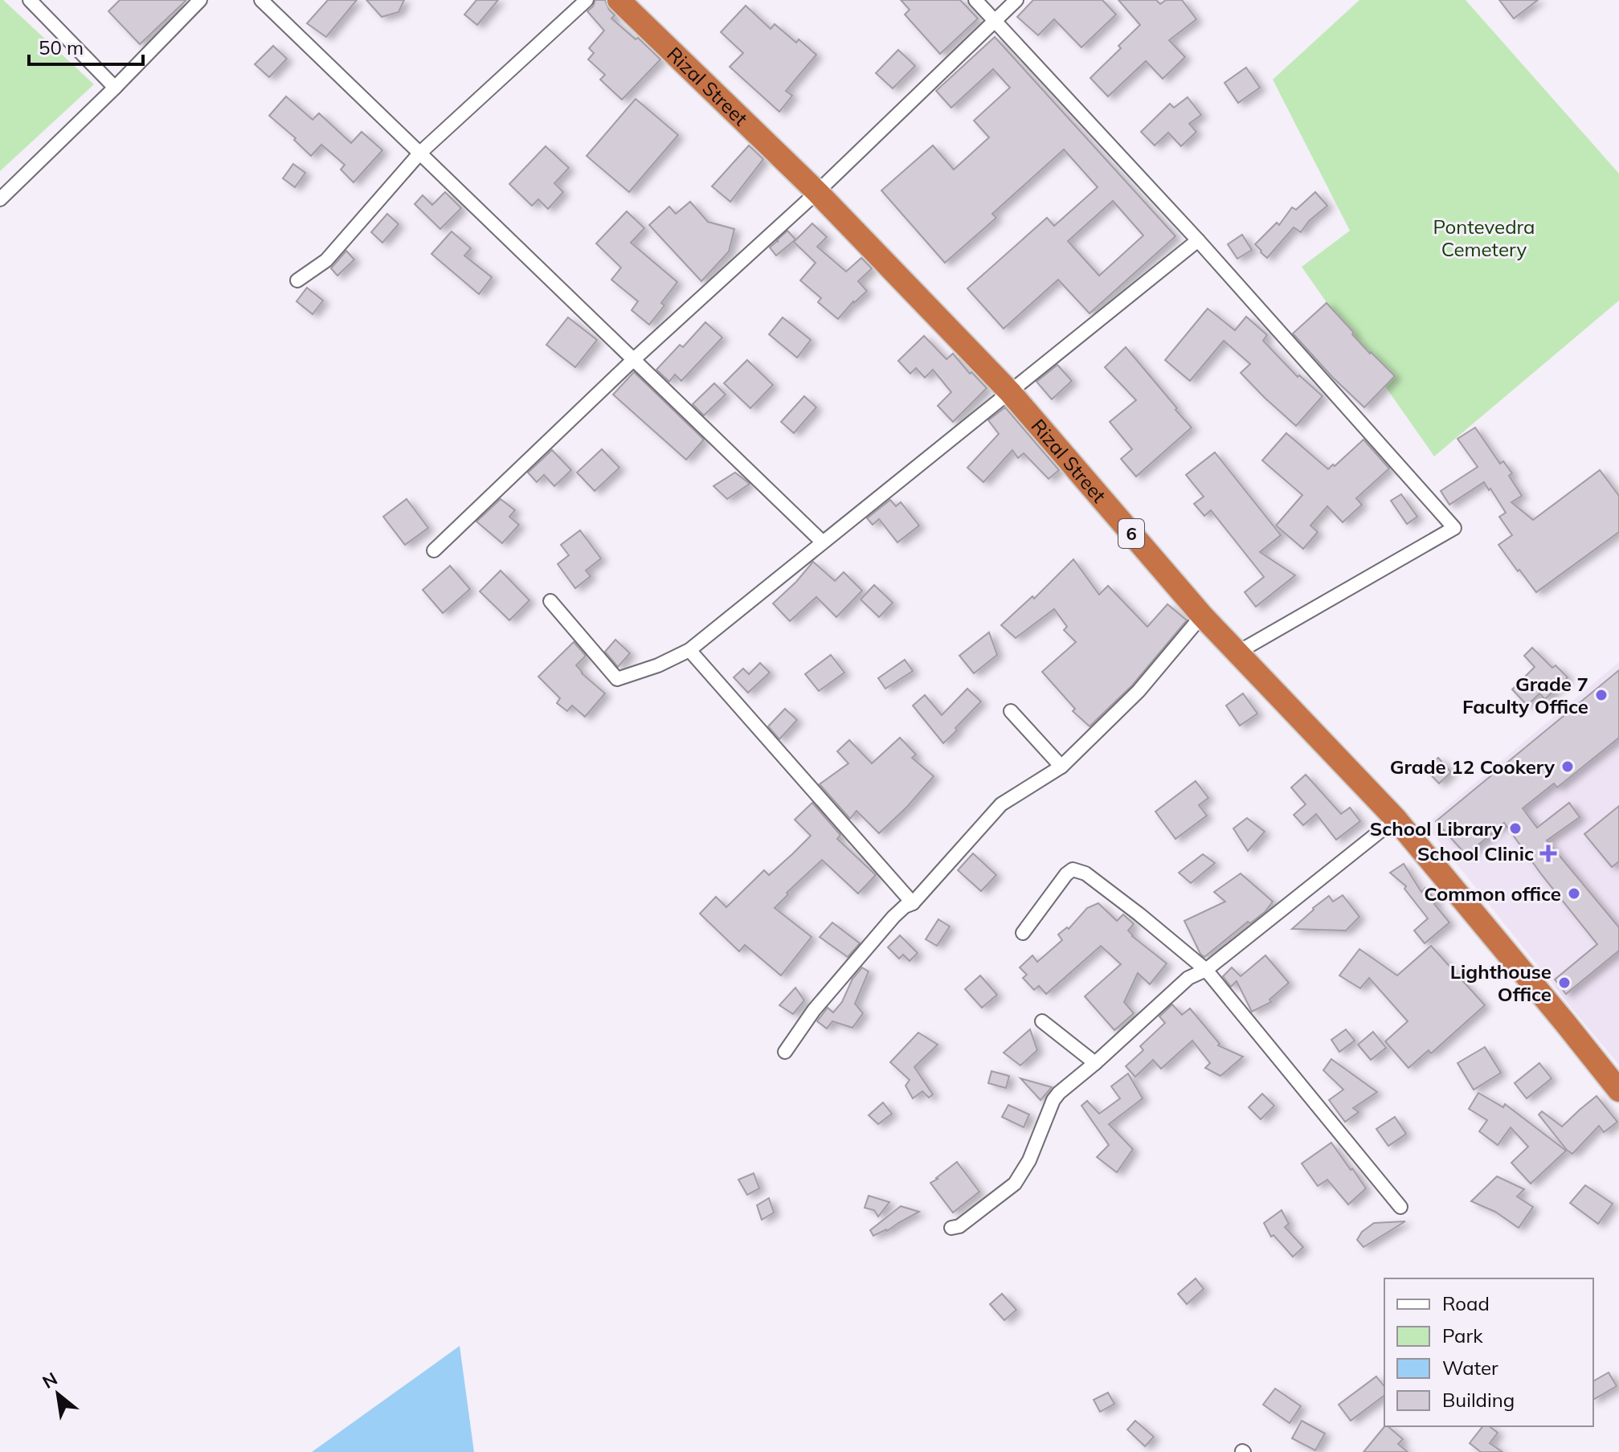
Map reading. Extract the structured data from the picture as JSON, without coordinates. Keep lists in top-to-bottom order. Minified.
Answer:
{"streets":{"highway":["Rizal Street","6"]},"parks":["Pontevedra Cemetery"],"places":{"other":["Grade 7 Faculty Office","Grade 12 Cookery","School Library","Common office","Lighthouse Office"],"health":["School Clinic"]},"legend":["Road","Park","Water","Building"],"scale_bar":"50 m","north":"top left"}
